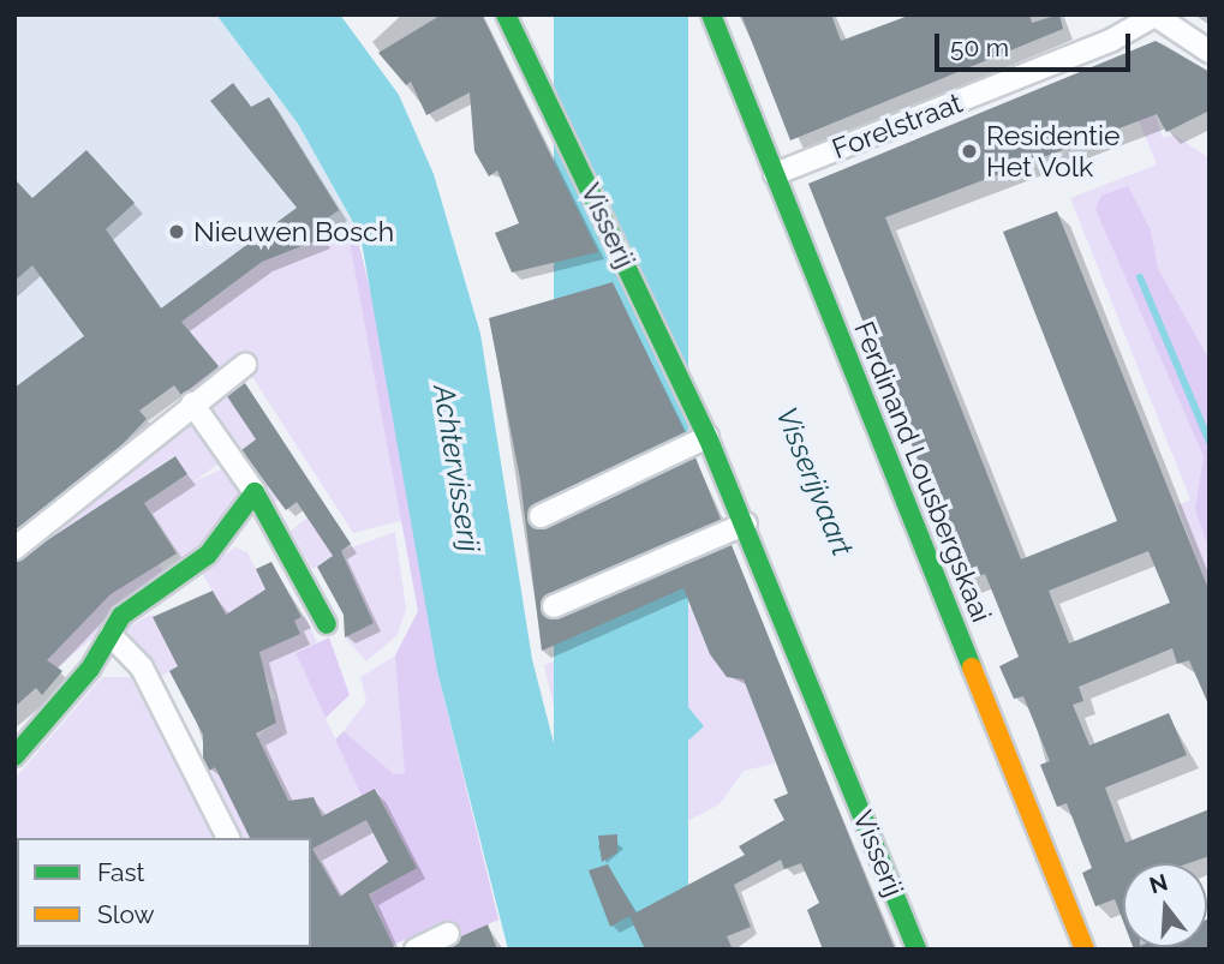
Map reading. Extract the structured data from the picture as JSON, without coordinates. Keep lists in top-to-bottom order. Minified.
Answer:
{"streets":{"street":["Forelstraat","Visserij","Ferdinand Lousbergskaai"]},"crossings":[["Forelstraat","Ferdinand Lousbergskaai"]],"water":["Achtervisserij","Visserijvaart"],"places":["Residentie Het Volk","Nieuwen Bosch"],"legend":["Fast","Slow"],"scale_bar":"50 m","north":"top"}
